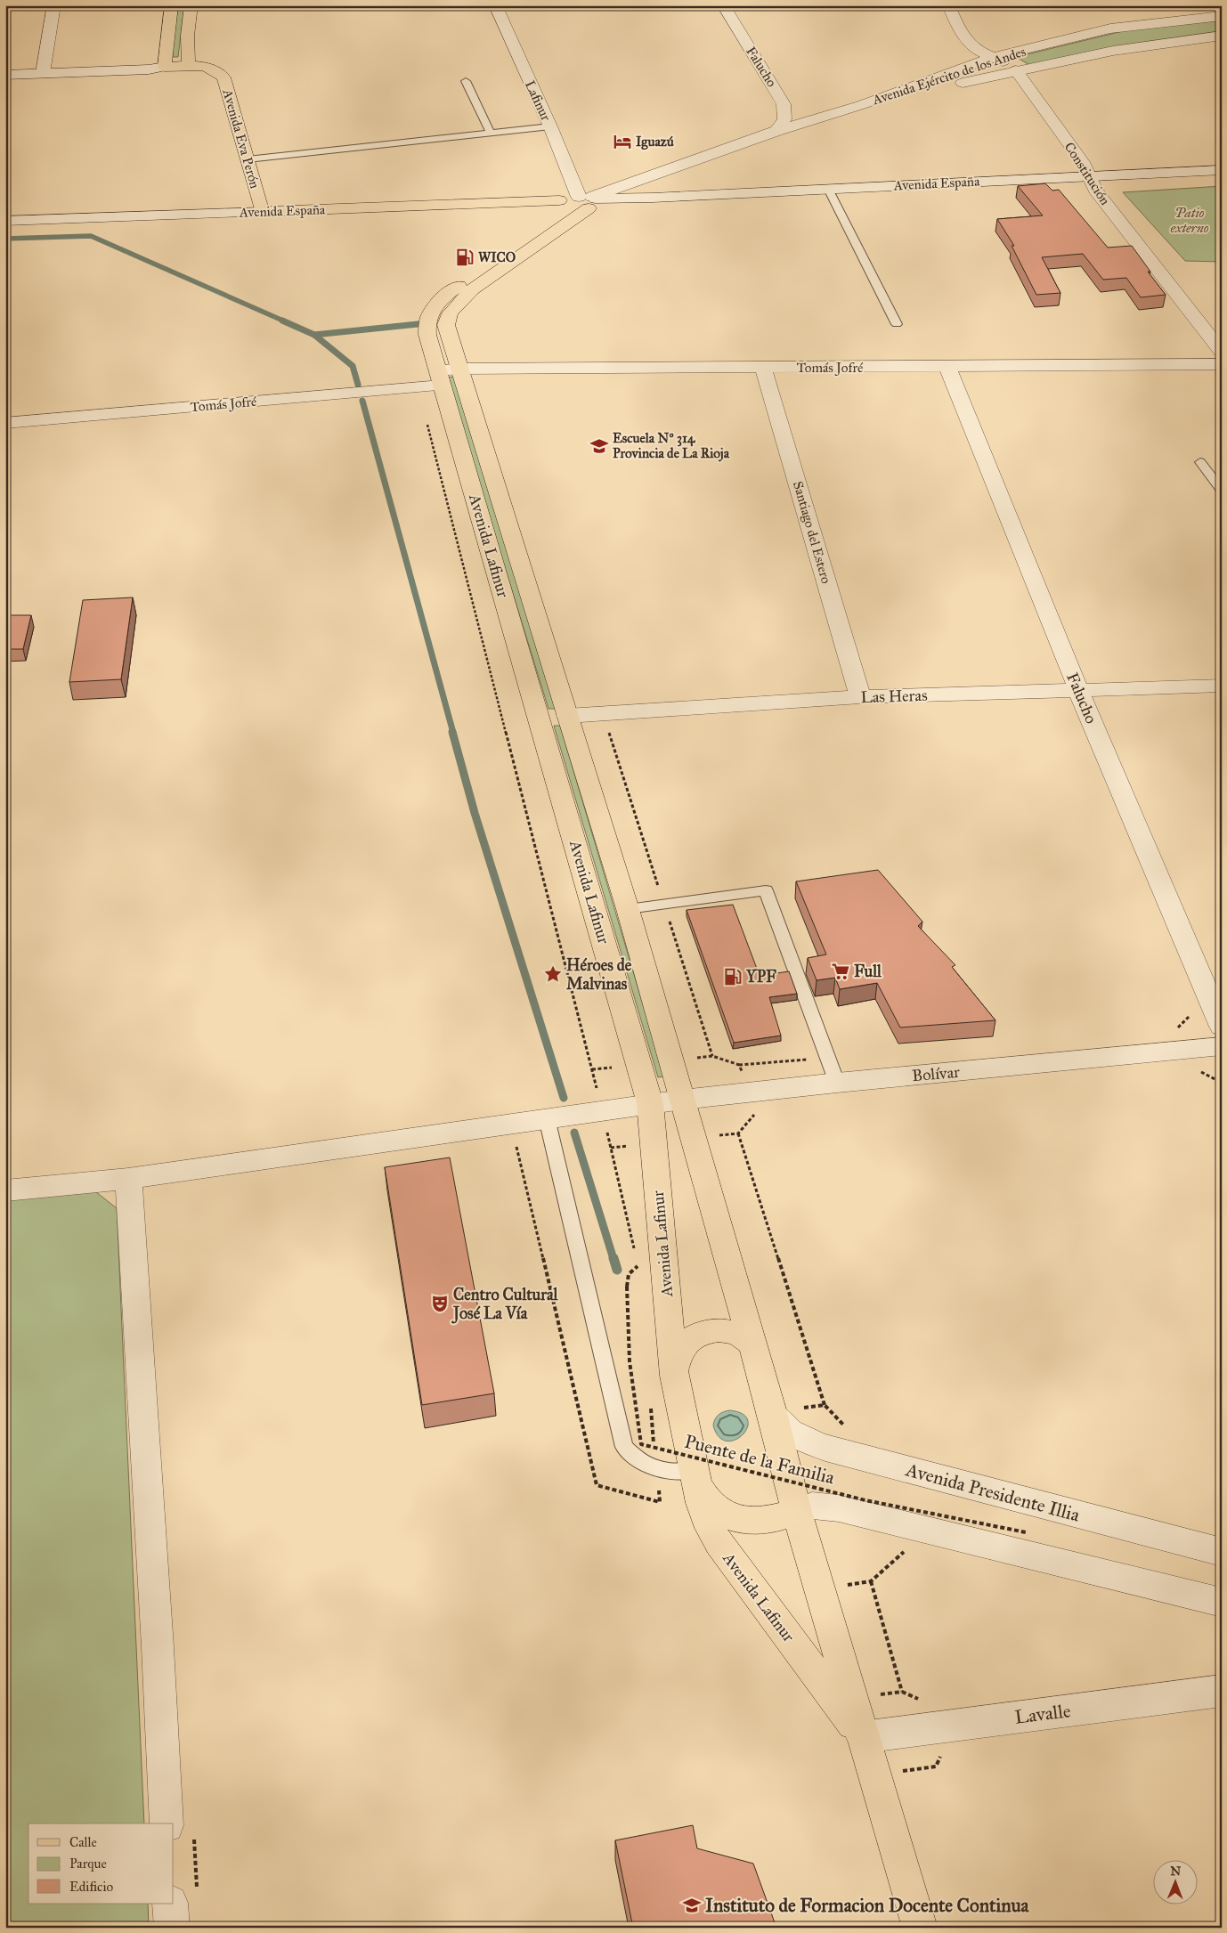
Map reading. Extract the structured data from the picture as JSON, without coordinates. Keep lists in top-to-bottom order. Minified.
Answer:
{"streets":{"main road":["Avenida Eva Perón","Avenida España","Avenida Lafinur"],"street":["Falucho","Avenida Ejército de los Andes","Lafinur","Constitución","Tomás Jofré","Santiago del Estero","Las Heras","Bolívar","Avenida Presidente Illia","Lavalle"],"path":["Puente de la Familia"]},"crossings":[["Falucho","Avenida Ejército de los Andes"],["Falucho","Tomás Jofré"],["Falucho","Las Heras"],["Avenida Ejército de los Andes","Lafinur"],["Avenida Ejército de los Andes","Constitución"],["Avenida Ejército de los Andes","Avenida España"],["Avenida Ejército de los Andes","Avenida Lafinur"],["Lafinur","Avenida España"],["Lafinur","Avenida Lafinur"],["Avenida Eva Perón","Avenida España"],["Constitución","Avenida España"],["Avenida España","Avenida Lafinur"],["Tomás Jofré","Santiago del Estero"],["Tomás Jofré","Avenida Lafinur"],["Santiago del Estero","Las Heras"],["Avenida Lafinur","Las Heras"],["Avenida Lafinur","Bolívar"],["Avenida Lafinur","Avenida Presidente Illia"],["Avenida Lafinur","Lavalle"]],"parks":["Patio externo"],"places":{"hotel":["Iguazú"],"fuel station":["WICO","YPF"],"school or university":["Escuela Nº 314 Provincia de La Rioja","Instituto de Formacion Docente Continua"],"supermarket":["Full"],"place":["Héroes de Malvinas"],"theatre":["Centro Cultural José La Vía"]},"legend":["Calle","Parque","Edificio"],"north":"top"}
